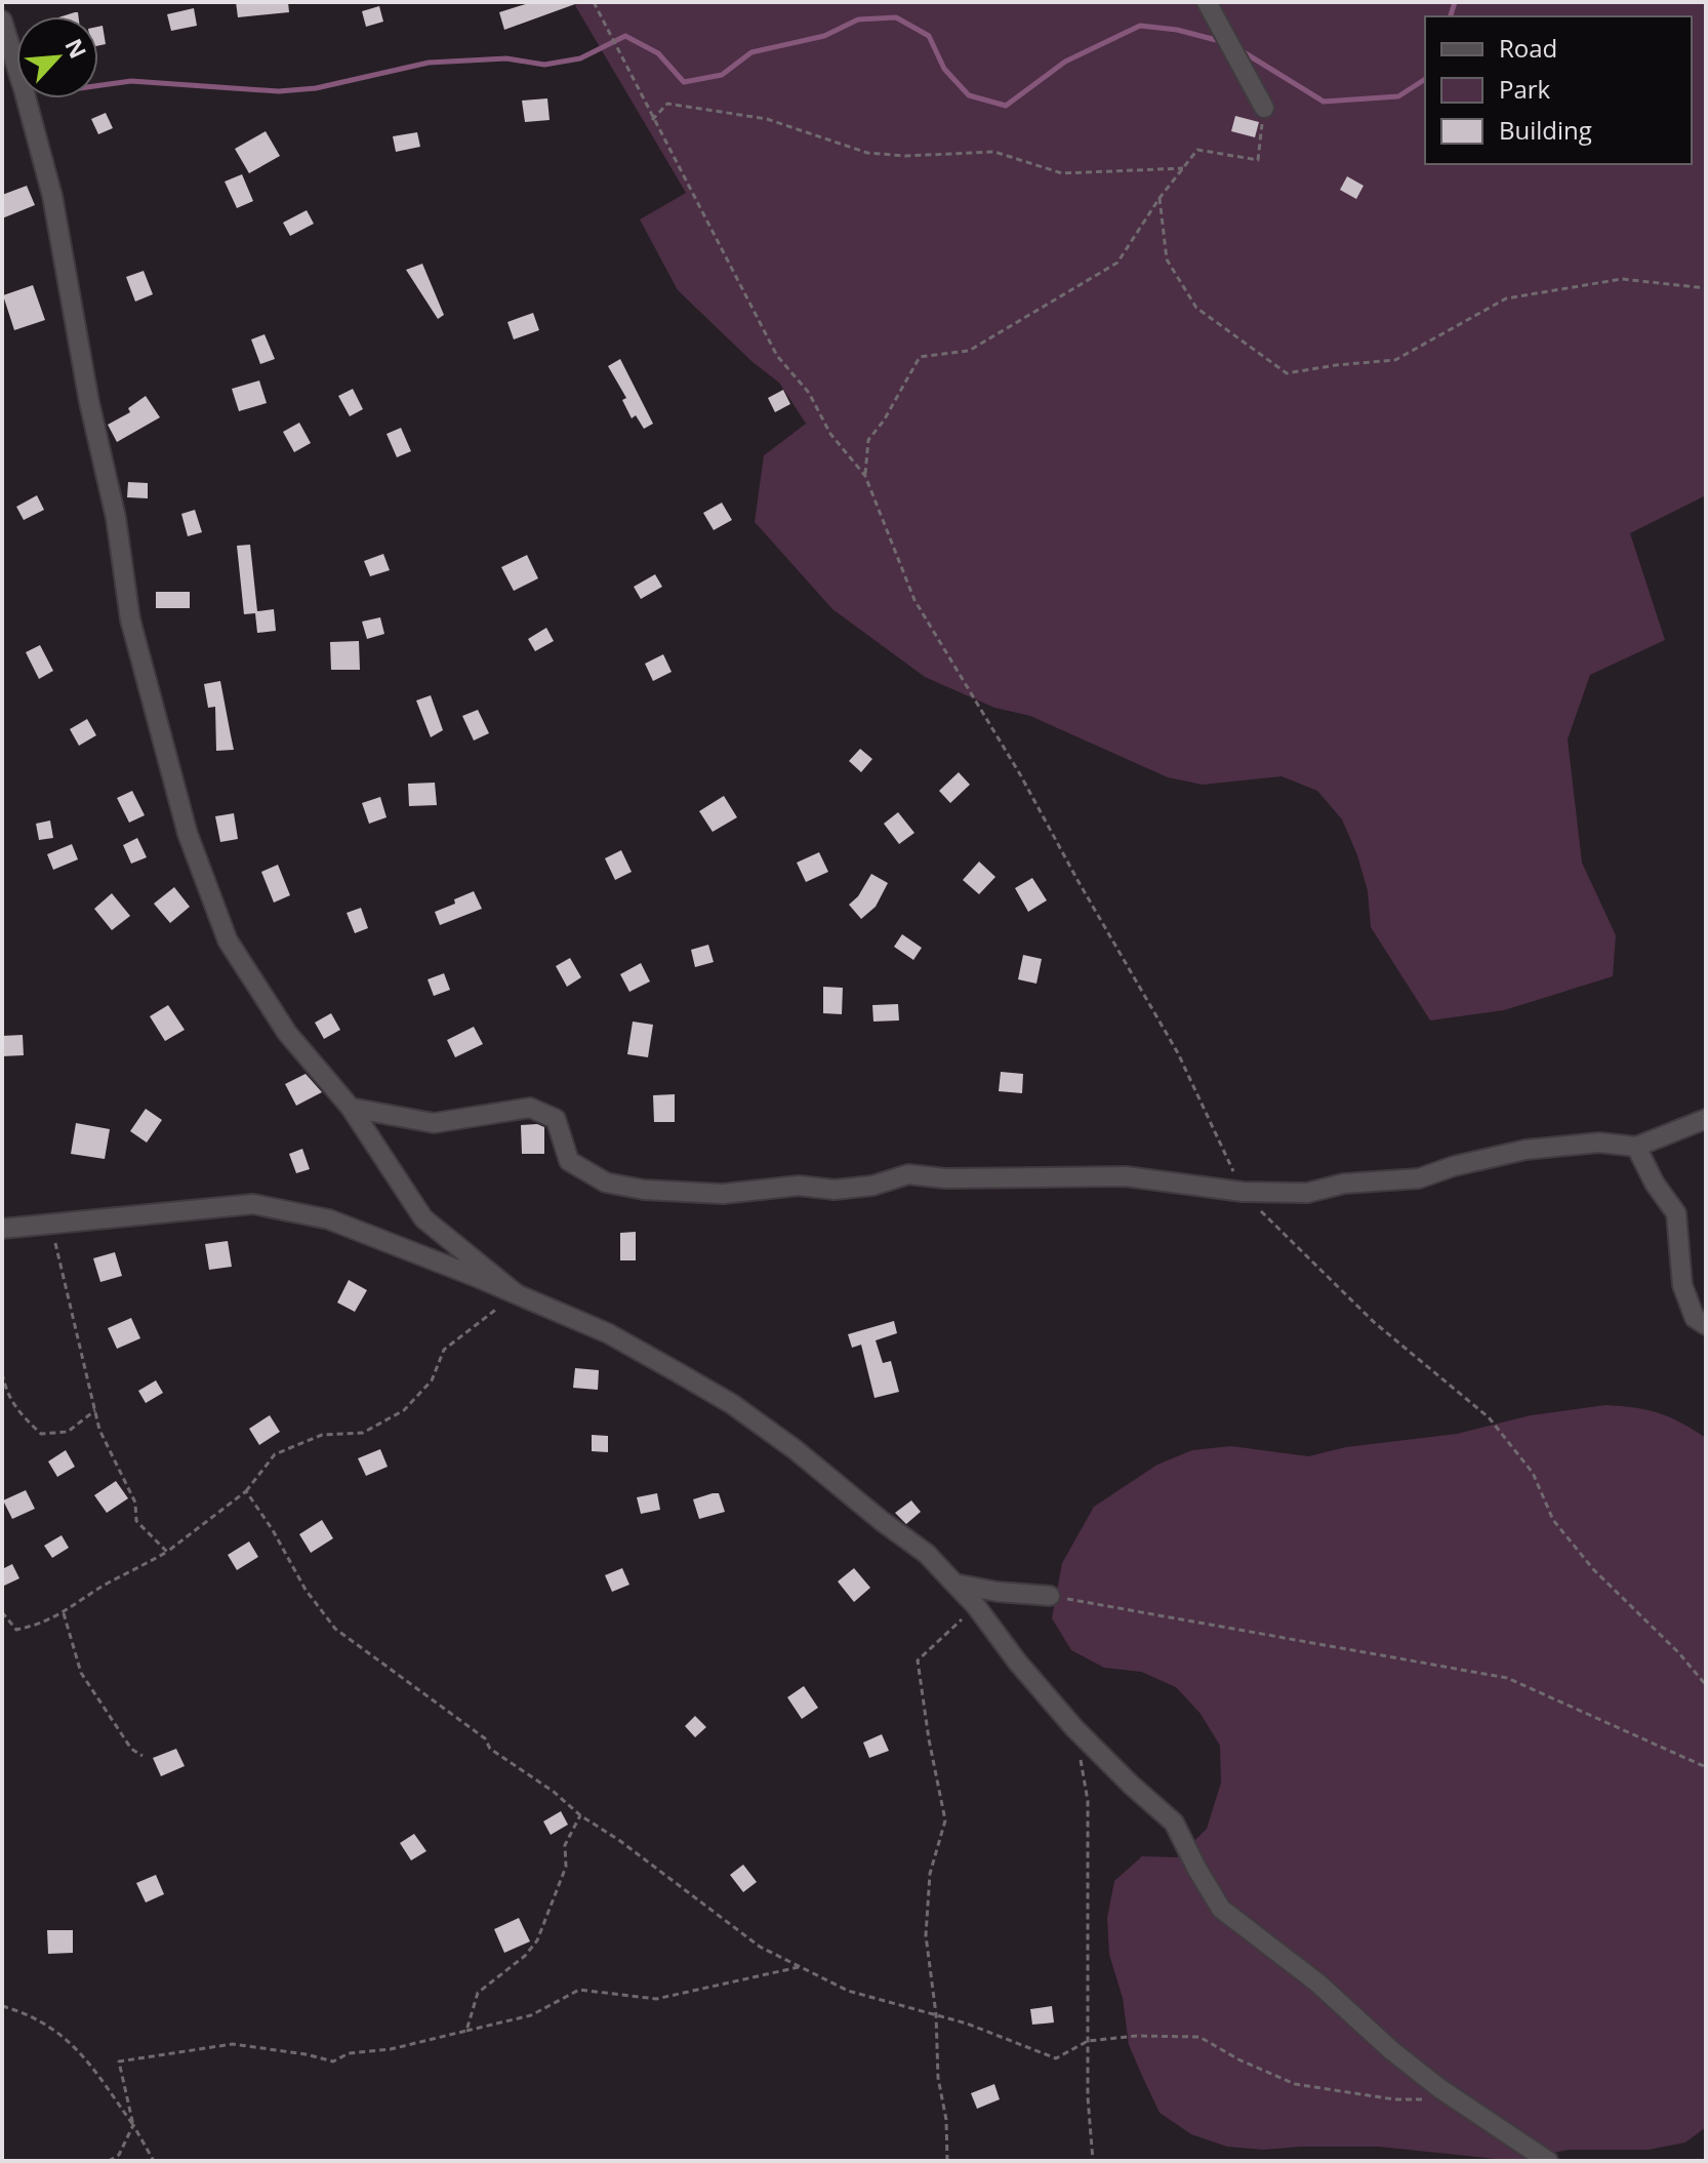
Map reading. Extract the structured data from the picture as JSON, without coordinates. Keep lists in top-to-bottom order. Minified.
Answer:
{"legend":["Road","Park","Building"],"north":"top right"}
